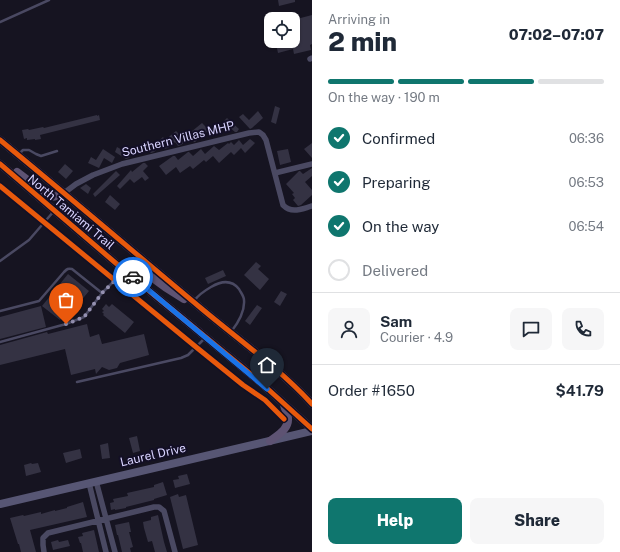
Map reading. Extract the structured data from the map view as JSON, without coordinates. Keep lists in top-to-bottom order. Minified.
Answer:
{"streets":{"main road":["North Tamiami Trail"],"street":["Southern Villas MHP","Laurel Drive"]},"crossings":[["Southern Villas MHP","North Tamiami Trail"],["North Tamiami Trail","Laurel Drive"]],"page":{"heading":["2 min","Arriving in","07:02–07:07"],"panel":["Sam","Courier · 4.9","Order #1650","$41.79"],"bar":"On the way · 190 m","list":[["Confirmed","06:36"],["Preparing","06:53"],["On the way","06:54"],"Delivered"],"buttons":["Help","Share"]}}
